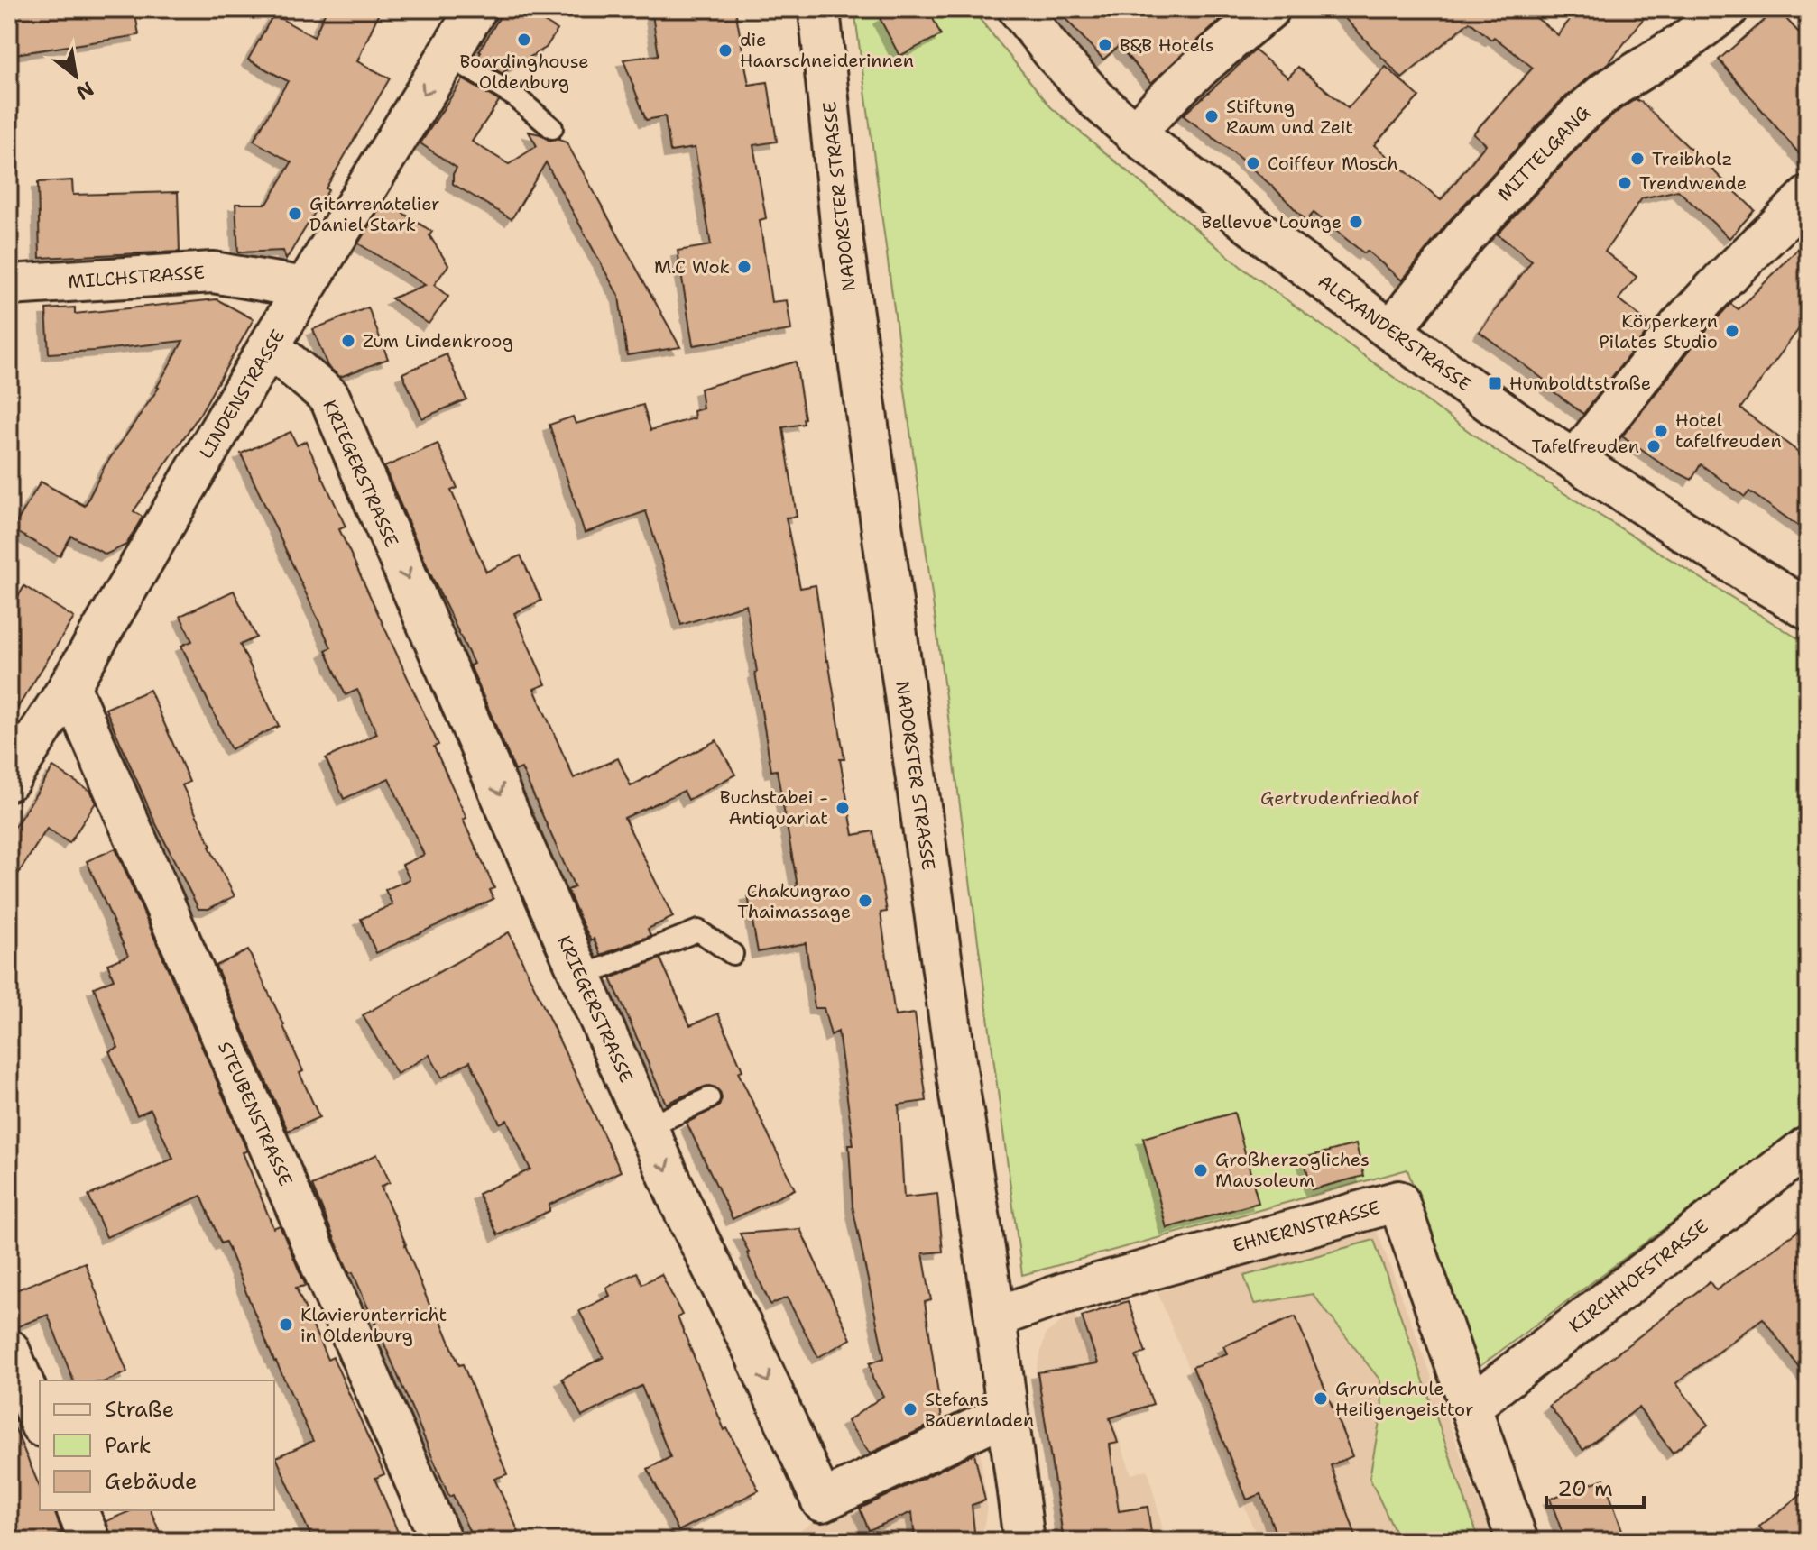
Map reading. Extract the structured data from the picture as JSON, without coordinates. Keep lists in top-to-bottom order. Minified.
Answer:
{"streets":{"street":["MITTELGANG","NADORSTER STRASSE","MILCHSTRASSE","ALEXANDERSTRASSE","LINDENSTRASSE","KRIEGERSTRASSE","STEUBENSTRASSE","EHNERNSTRASSE","KIRCHHOFSTRASSE"]},"crossings":[["MITTELGANG","ALEXANDERSTRASSE"],["NADORSTER STRASSE","KRIEGERSTRASSE"],["NADORSTER STRASSE","EHNERNSTRASSE"],["MILCHSTRASSE","LINDENSTRASSE"],["LINDENSTRASSE","KRIEGERSTRASSE"],["LINDENSTRASSE","STEUBENSTRASSE"],["EHNERNSTRASSE","KIRCHHOFSTRASSE"]],"one_way":["KRIEGERSTRASSE"],"parks":["Gertrudenfriedhof"],"places":{"other":["Boardinghouse Oldenburg","B&B Hotels","die Haarschneiderinnen","Stiftung Raum und Zeit","Treibholz","Coiffeur Mosch","Trendwende","Gitarrenatelier Daniel Stark","Bellevue Lounge","M.C Wok","Körperkern Pilates Studio","Zum Lindenkroog","Hotel tafelfreuden","Tafelfreuden","Buchstabei - Antiquariat","Chakungrao Thaimassage","Großherzogliches Mausoleum","Klavierunterricht in Oldenburg","Grundschule Heiligengeisttor","Stefans Bauernladen"],"transit":["Humboldtstraße"]},"legend":["Straße","Park","Gebäude"],"scale_bar":"20 m","north":"bottom right"}
